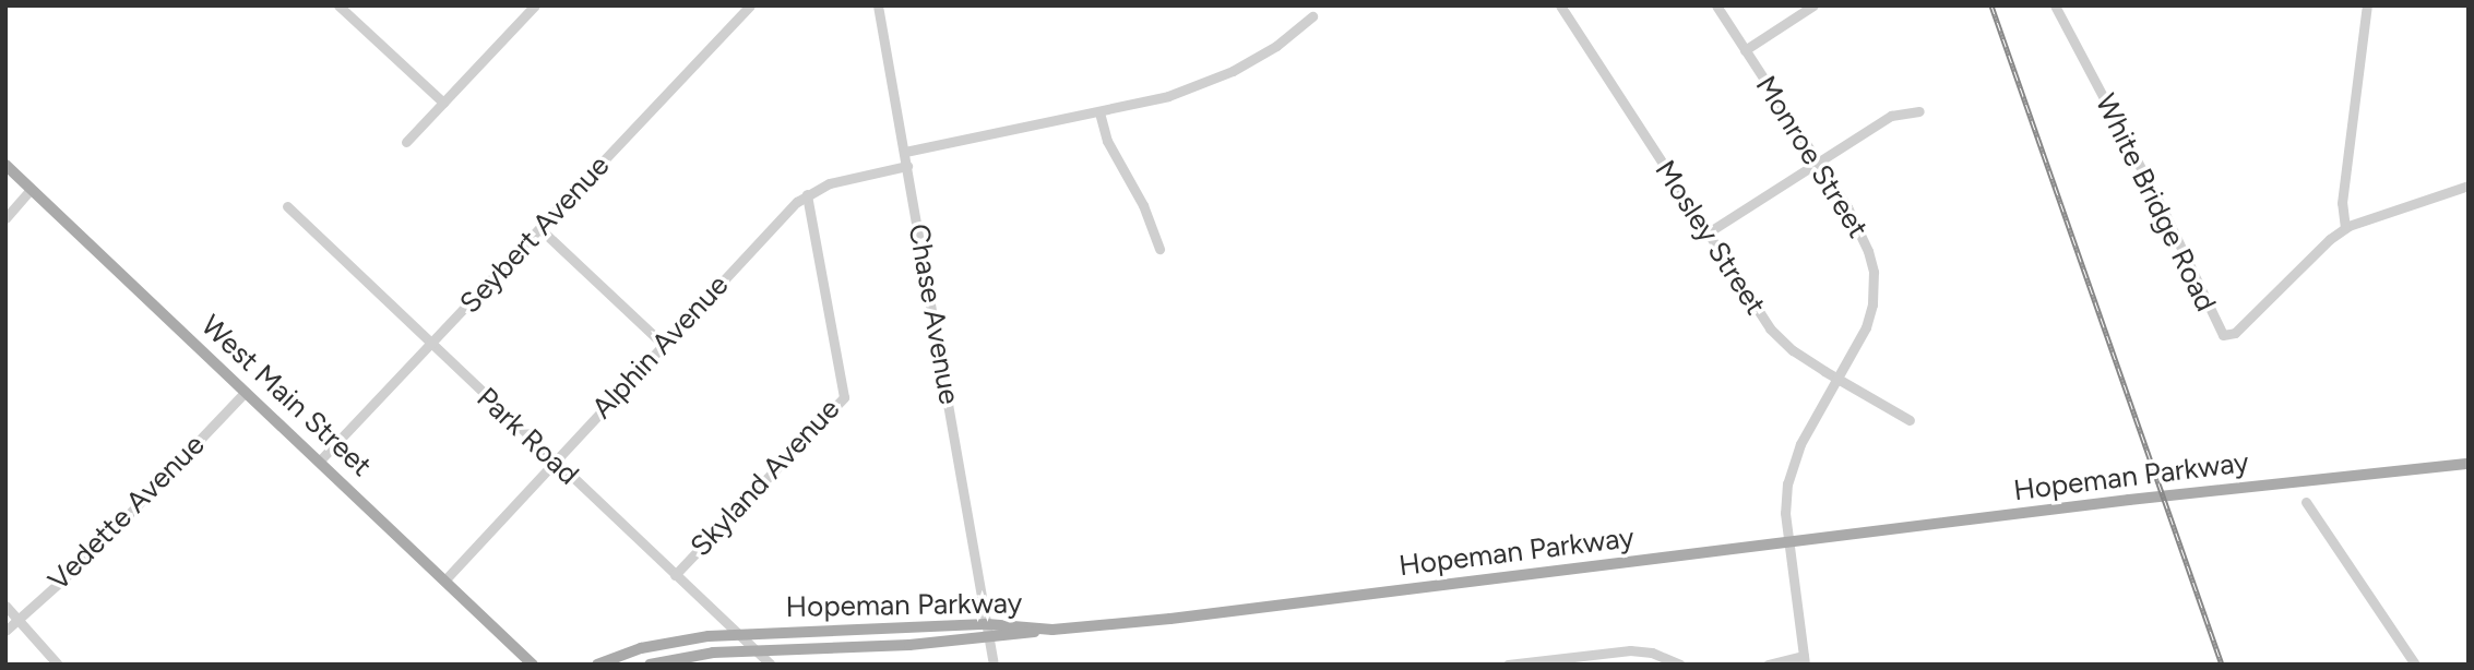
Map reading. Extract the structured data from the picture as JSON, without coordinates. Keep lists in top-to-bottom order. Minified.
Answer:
{"streets":{"main road":["West Main Street","Hopeman Parkway"],"street":["Monroe Street","White Bridge Road","Seybert Avenue","Mosley Street","Chase Avenue","Alphin Avenue","Park Road","Skyland Avenue","Vedette Avenue"]},"crossings":[["Monroe Street","Mosley Street"],["Monroe Street","Hopeman Parkway"],["Seybert Avenue","West Main Street"],["Seybert Avenue","Park Road"],["Chase Avenue","Alphin Avenue"],["Chase Avenue","Hopeman Parkway"],["Alphin Avenue","West Main Street"],["Alphin Avenue","Park Road"],["Alphin Avenue","Skyland Avenue"],["West Main Street","Vedette Avenue"],["Park Road","Hopeman Parkway"],["Park Road","Skyland Avenue"]]}
